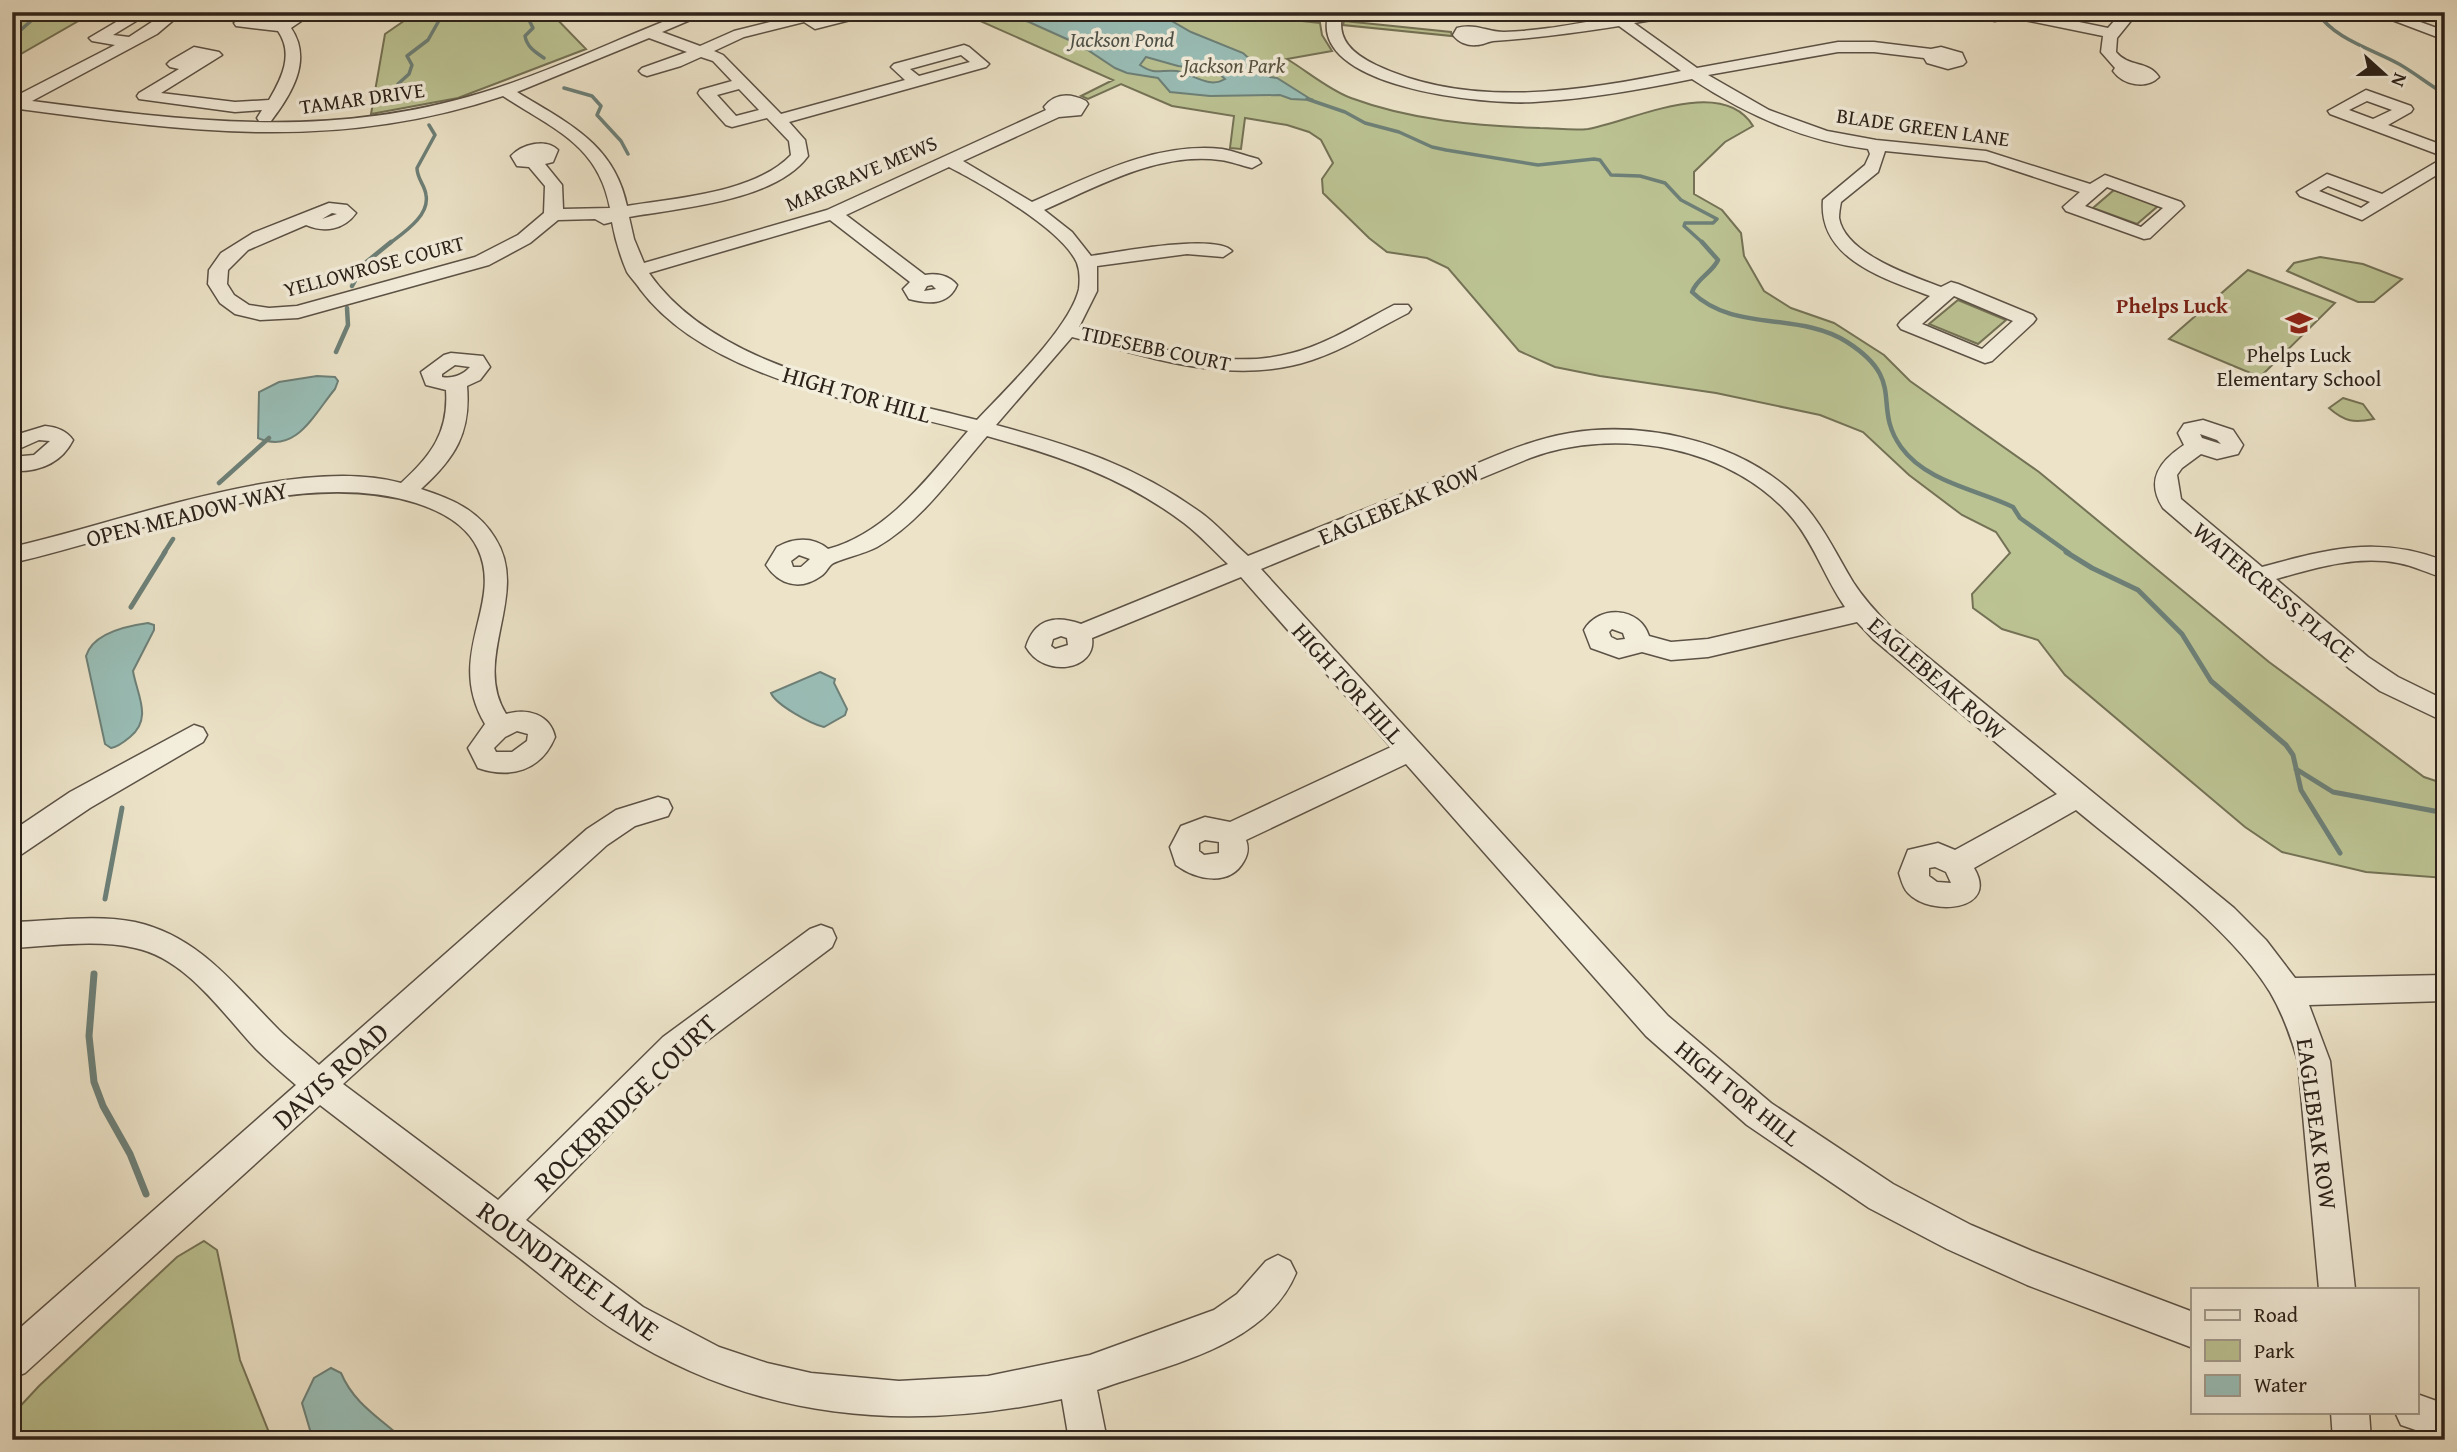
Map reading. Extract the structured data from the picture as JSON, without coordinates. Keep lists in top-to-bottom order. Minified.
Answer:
{"streets":{"street":["TAMAR DRIVE","BLADE GREEN LANE","MARGRAVE MEWS","YELLOWROSE COURT","TIDESEBB COURT","HIGH TOR HILL","EAGLEBEAK ROW","OPEN MEADOW WAY","WATERCRESS PLACE","DAVIS ROAD","ROCKBRIDGE COURT","ROUNDTREE LANE"]},"crossings":[["TAMAR DRIVE","HIGH TOR HILL"],["MARGRAVE MEWS","HIGH TOR HILL"],["HIGH TOR HILL","EAGLEBEAK ROW"],["DAVIS ROAD","ROUNDTREE LANE"],["ROCKBRIDGE COURT","ROUNDTREE LANE"]],"districts":["Phelps Luck"],"water":["Jackson Pond"],"parks":["Jackson Park"],"places":{"school or university":["Phelps Luck Elementary School"]},"legend":["Road","Park","Water"],"north":"right"}
